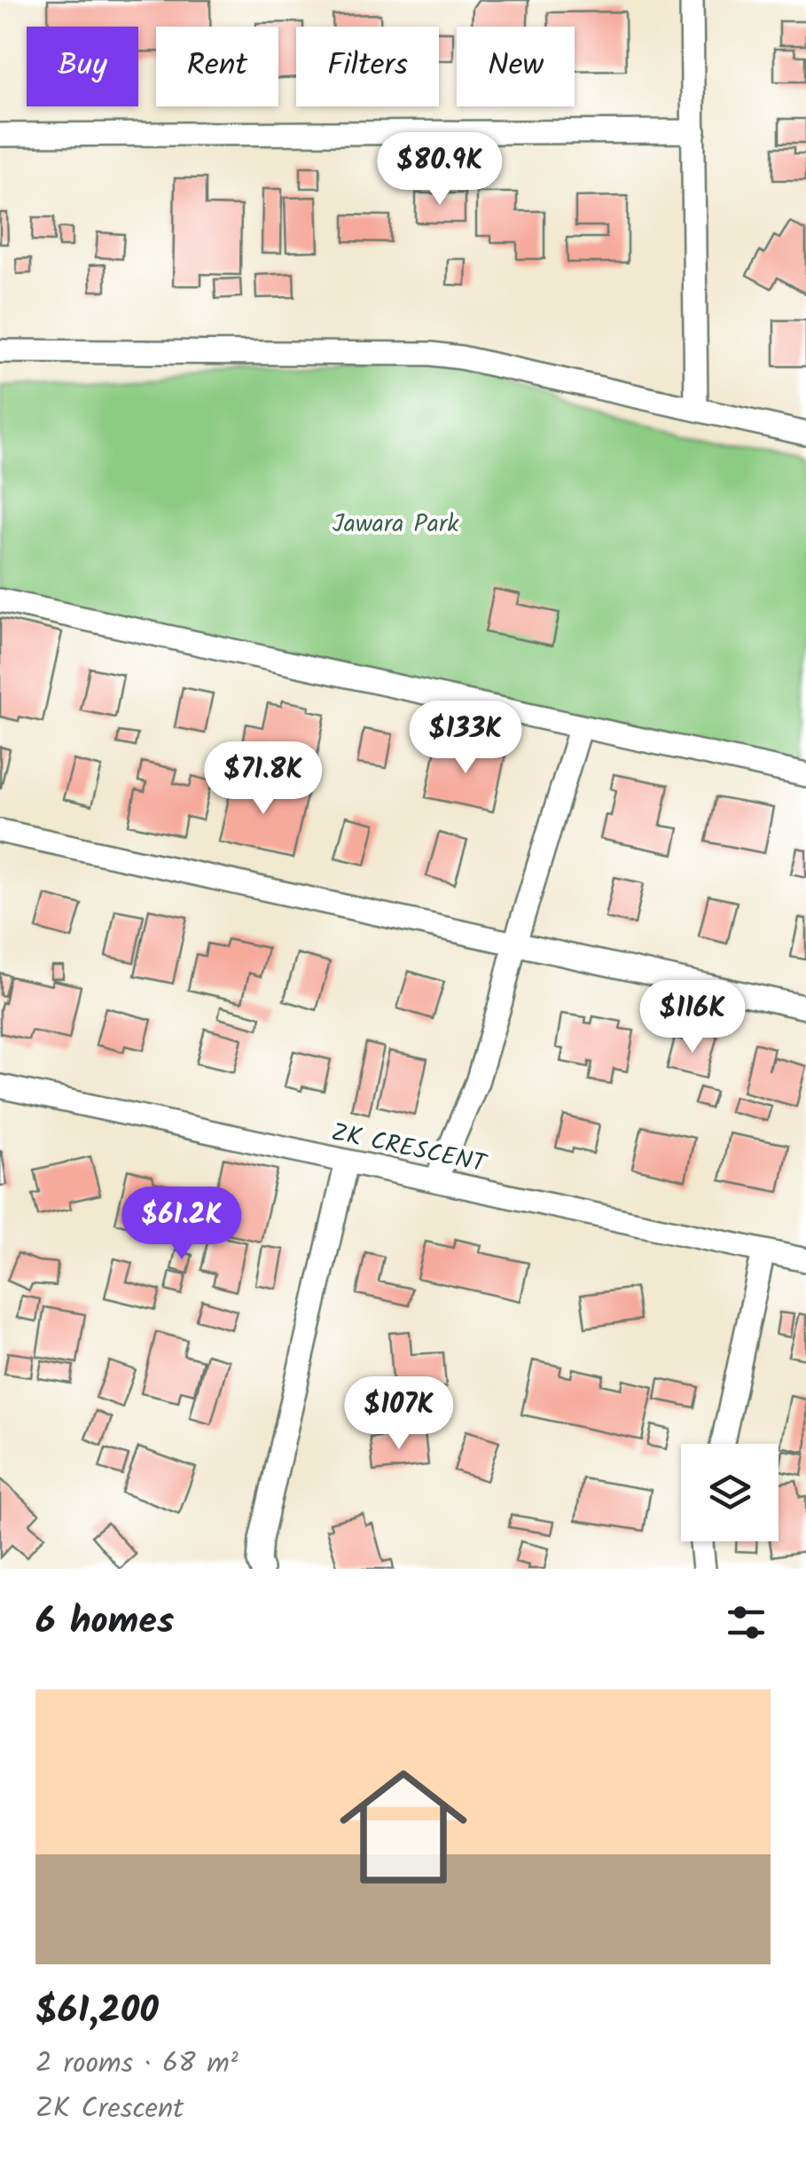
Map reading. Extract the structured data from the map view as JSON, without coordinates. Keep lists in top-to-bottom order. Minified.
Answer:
{"streets":{"street":["ZK CRESCENT"]},"parks":["Jawara Park"],"page":{"chip":["Buy","Rent","Filters","New"],"price":["$80.9K","$133K","$71.8K","$116K","$61.2K","$107K"],"heading":"6 homes","list":[{"name":"$61,200","note":"2 rooms · 68 m² · ZK Crescent"}]}}
